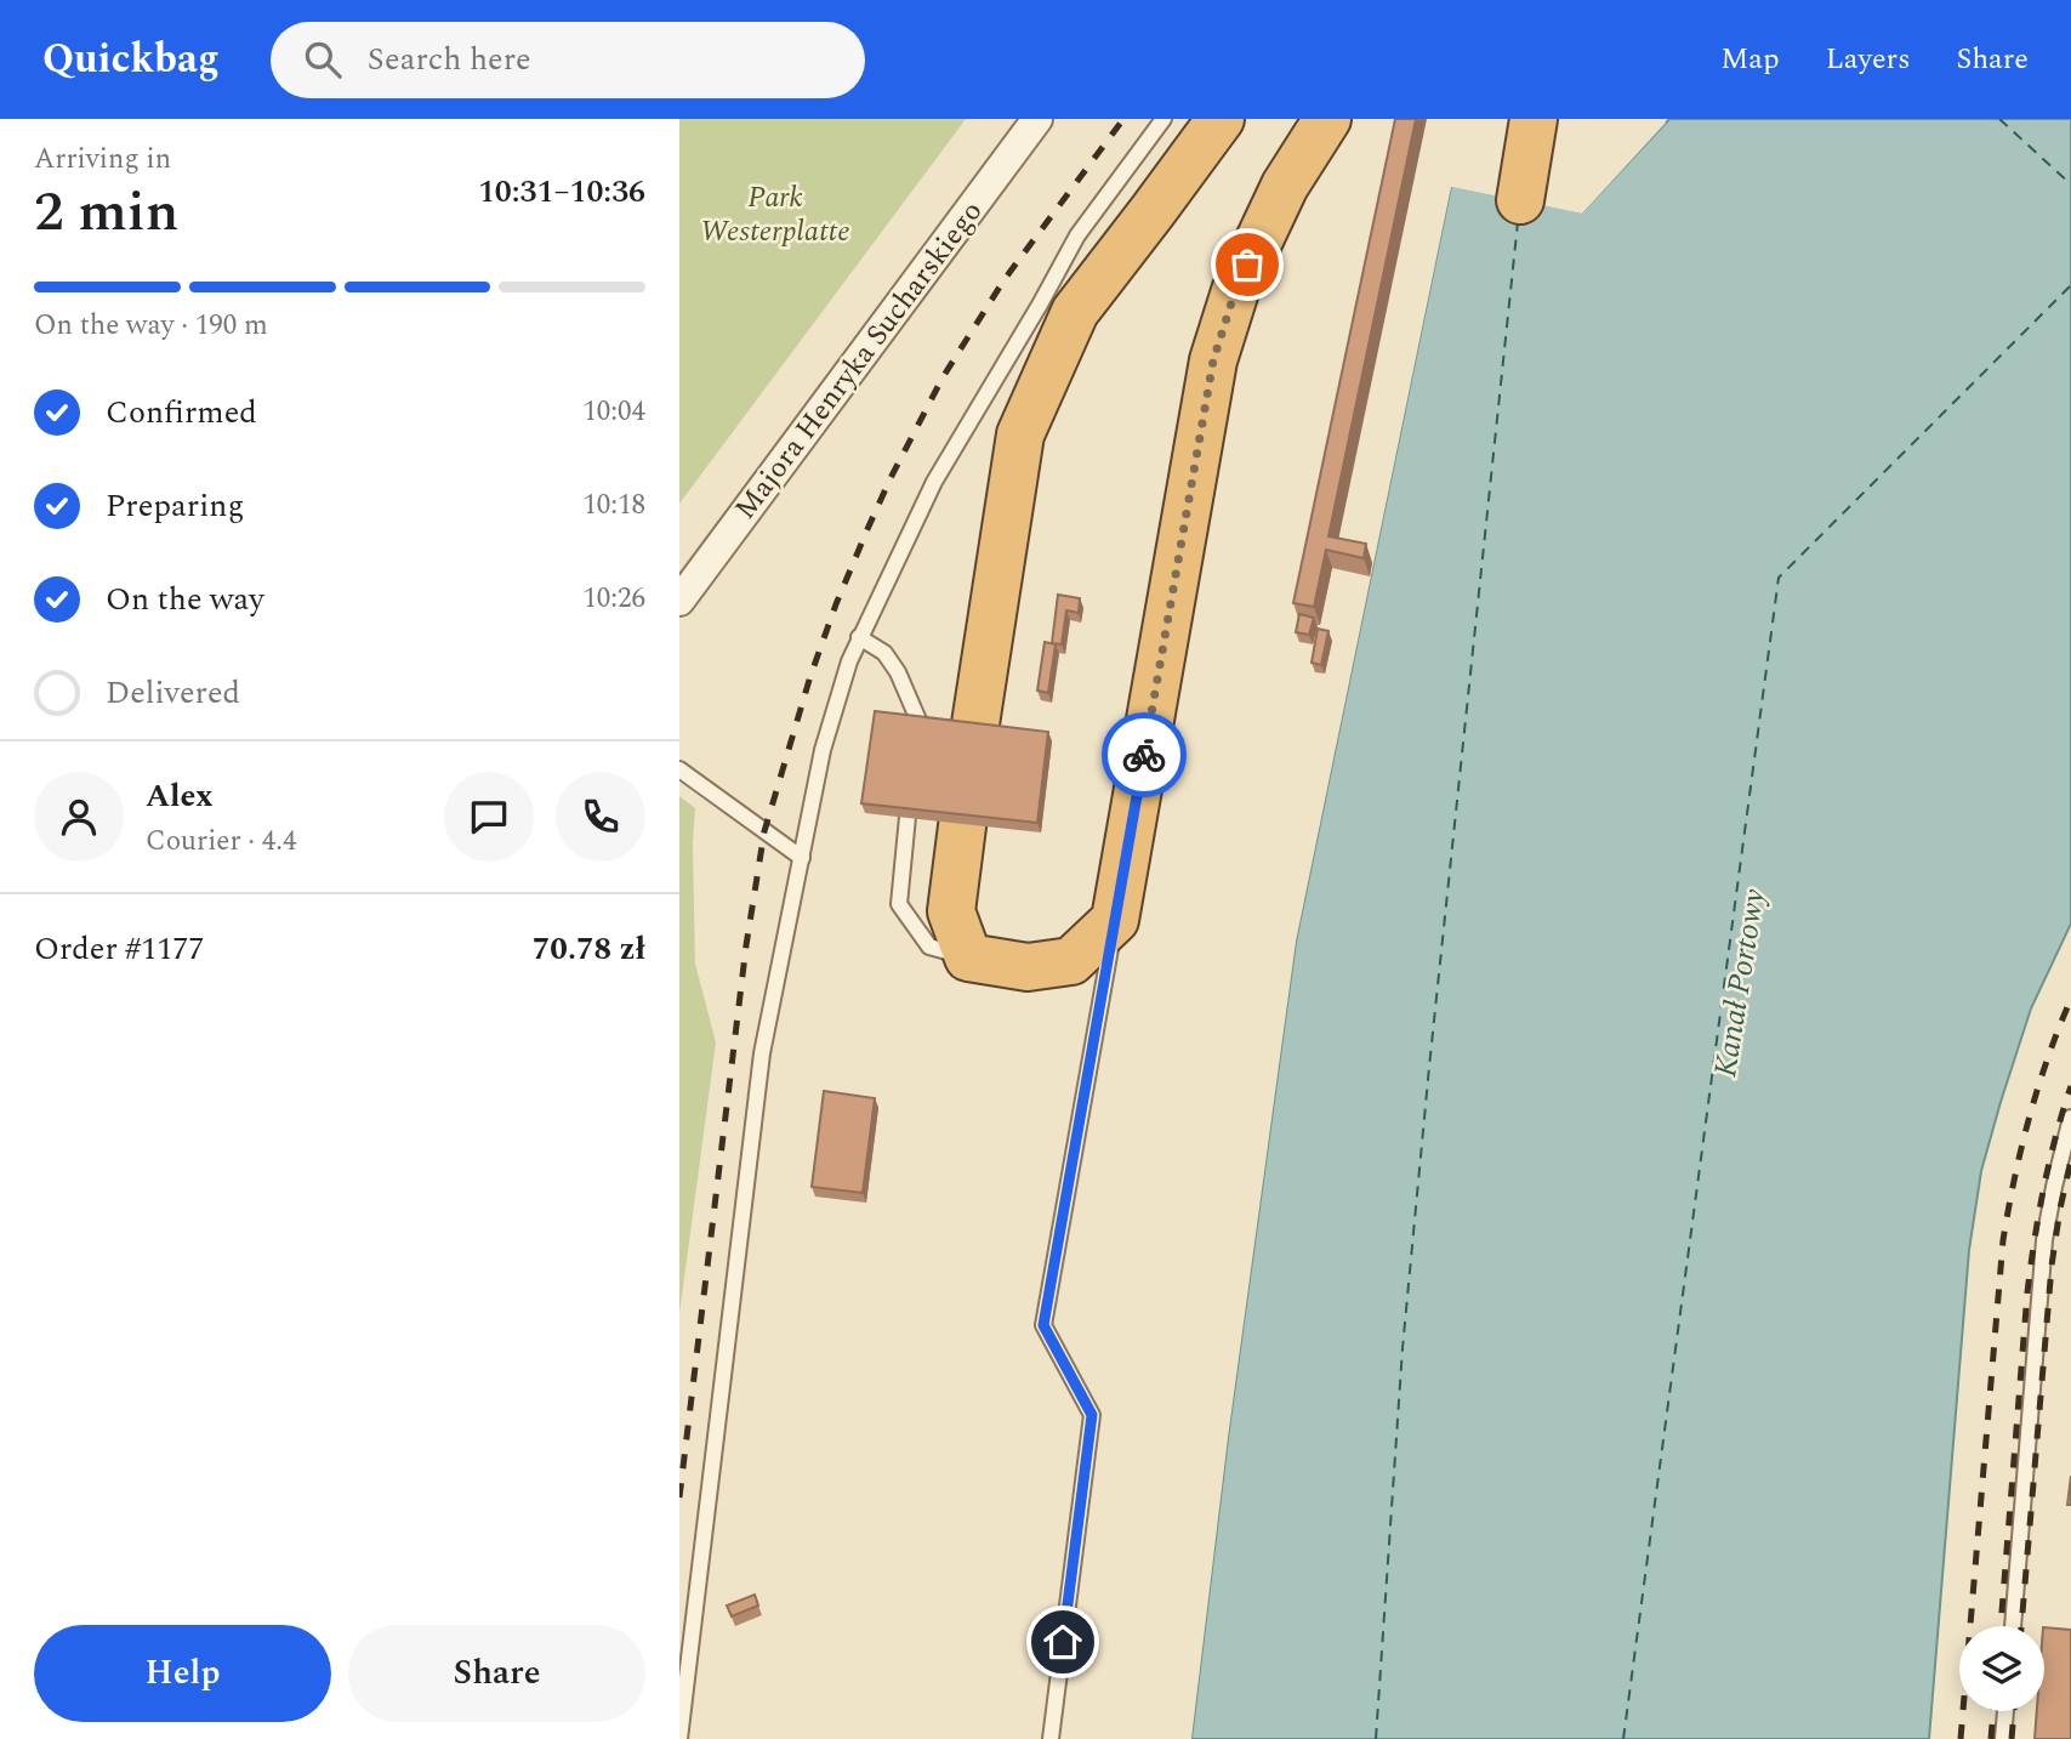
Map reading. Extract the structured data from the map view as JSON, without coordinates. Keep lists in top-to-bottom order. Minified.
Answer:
{"streets":{"street":["Majora Henryka Sucharskiego"]},"water":["Kanał Portowy"],"parks":["Park Westerplatte"],"page":{"header":"Quickbag","search":"Search here","nav":["Map","Layers","Share"],"heading":["2 min","Arriving in","10:31–10:36"],"panel":["Alex","Courier · 4.4","Order #1177","70.78 zł"],"bar":"On the way · 190 m","list":[["Confirmed","10:04"],["Preparing","10:18"],["On the way","10:26"],"Delivered"],"buttons":["Help","Share"]}}
